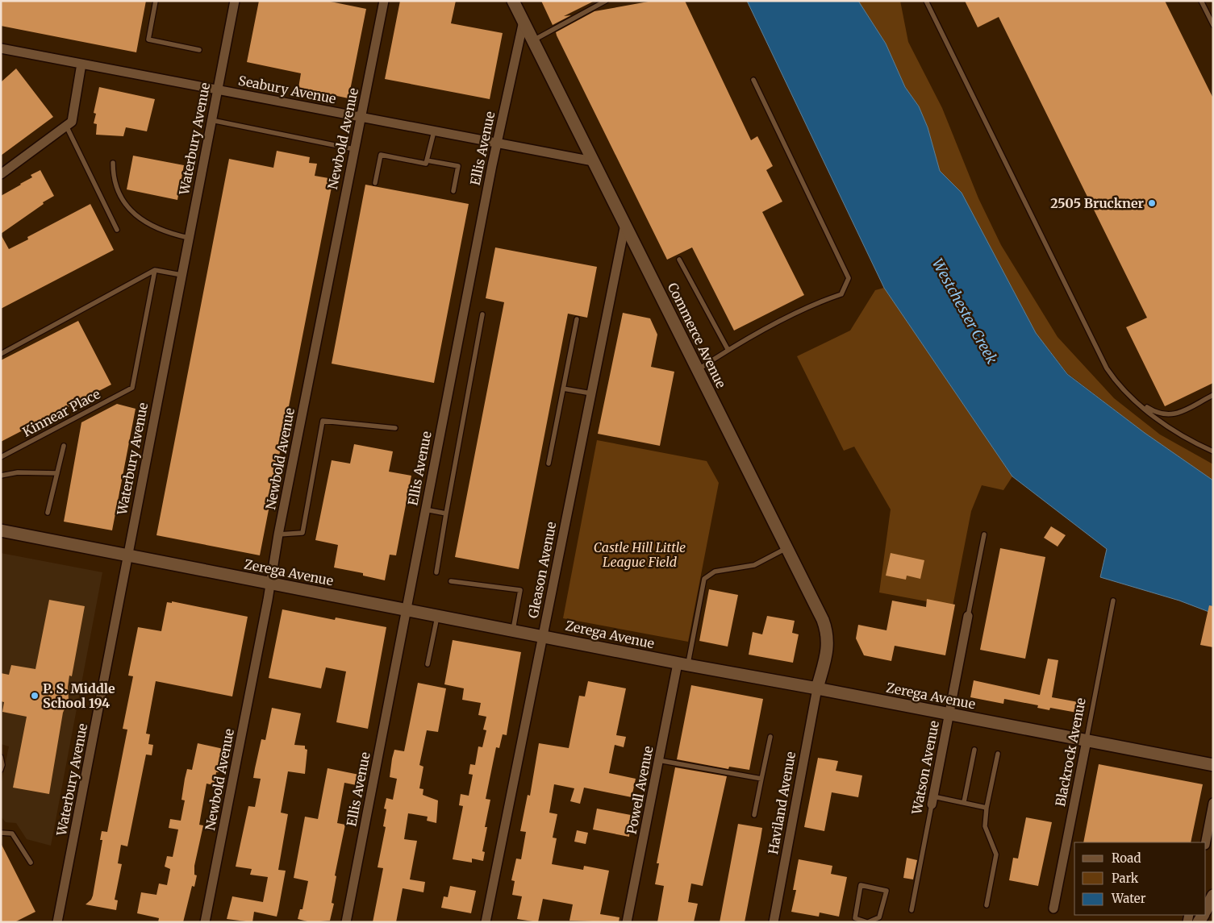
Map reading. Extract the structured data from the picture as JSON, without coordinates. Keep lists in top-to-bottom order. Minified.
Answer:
{"streets":{"main road":["Commerce Avenue","Zerega Avenue"],"street":["Seabury Avenue","Waterbury Avenue","Newbold Avenue","Ellis Avenue","Gleason Avenue","Blackrock Avenue","Watson Avenue","Powell Avenue","Haviland Avenue"],"lane":["Kinnear Place"]},"crossings":[["Seabury Avenue","Waterbury Avenue"],["Seabury Avenue","Newbold Avenue"],["Seabury Avenue","Ellis Avenue"],["Seabury Avenue","Commerce Avenue"],["Waterbury Avenue","Zerega Avenue"],["Newbold Avenue","Zerega Avenue"],["Ellis Avenue","Commerce Avenue"],["Ellis Avenue","Zerega Avenue"],["Commerce Avenue","Gleason Avenue"],["Commerce Avenue","Zerega Avenue"],["Commerce Avenue","Haviland Avenue"],["Gleason Avenue","Zerega Avenue"],["Zerega Avenue","Blackrock Avenue"],["Zerega Avenue","Watson Avenue"],["Zerega Avenue","Powell Avenue"],["Zerega Avenue","Haviland Avenue"]],"water":["Westchester Creek"],"parks":["Castle Hill Little League Field"],"places":["2505 Bruckner","P. S. Middle School 194"],"legend":["Road","Park","Water"]}
